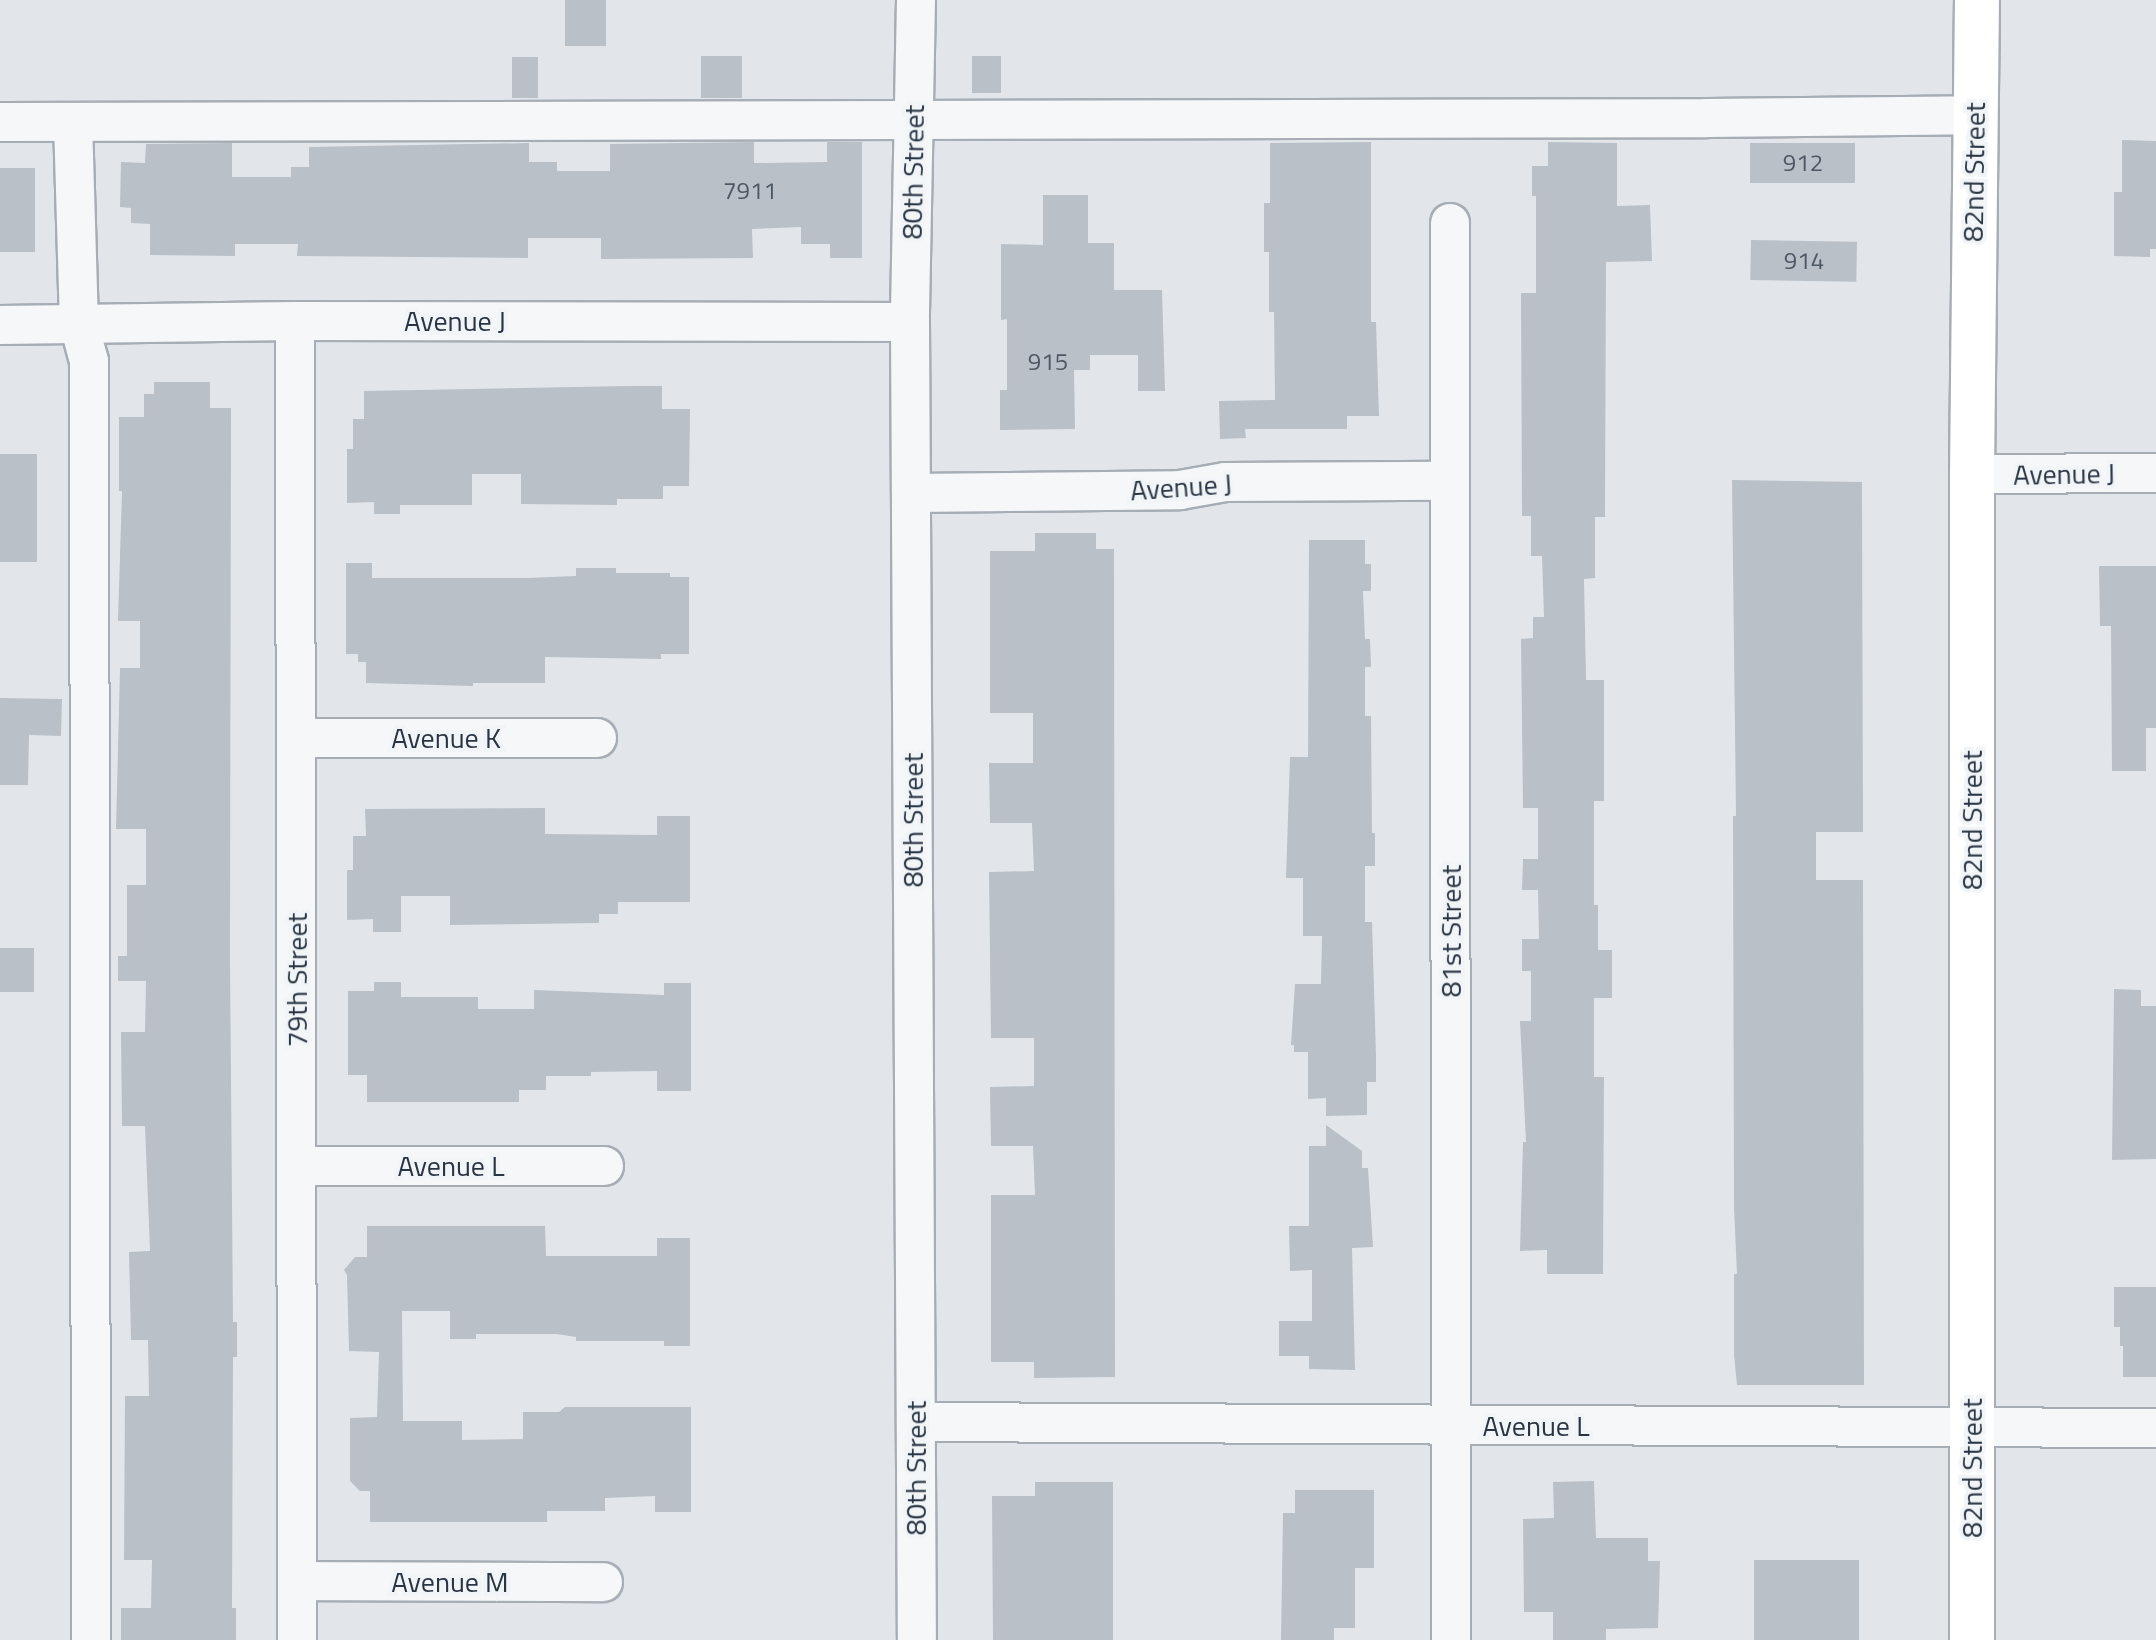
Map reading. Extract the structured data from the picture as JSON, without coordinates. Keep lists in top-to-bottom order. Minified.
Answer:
{"streets":{"main road":["82nd Street"],"street":["80th Street","Avenue J","Avenue K","81st Street","79th Street","Avenue L","Avenue M"]},"crossings":[["80th Street","Avenue J"],["80th Street","Avenue L"],["82nd Street","Avenue J"],["82nd Street","Avenue L"],["Avenue J","81st Street"],["Avenue J","79th Street"],["Avenue K","79th Street"],["81st Street","Avenue L"],["79th Street","Avenue L"],["79th Street","Avenue M"]],"house_numbers":["912","7911","914","915"]}
